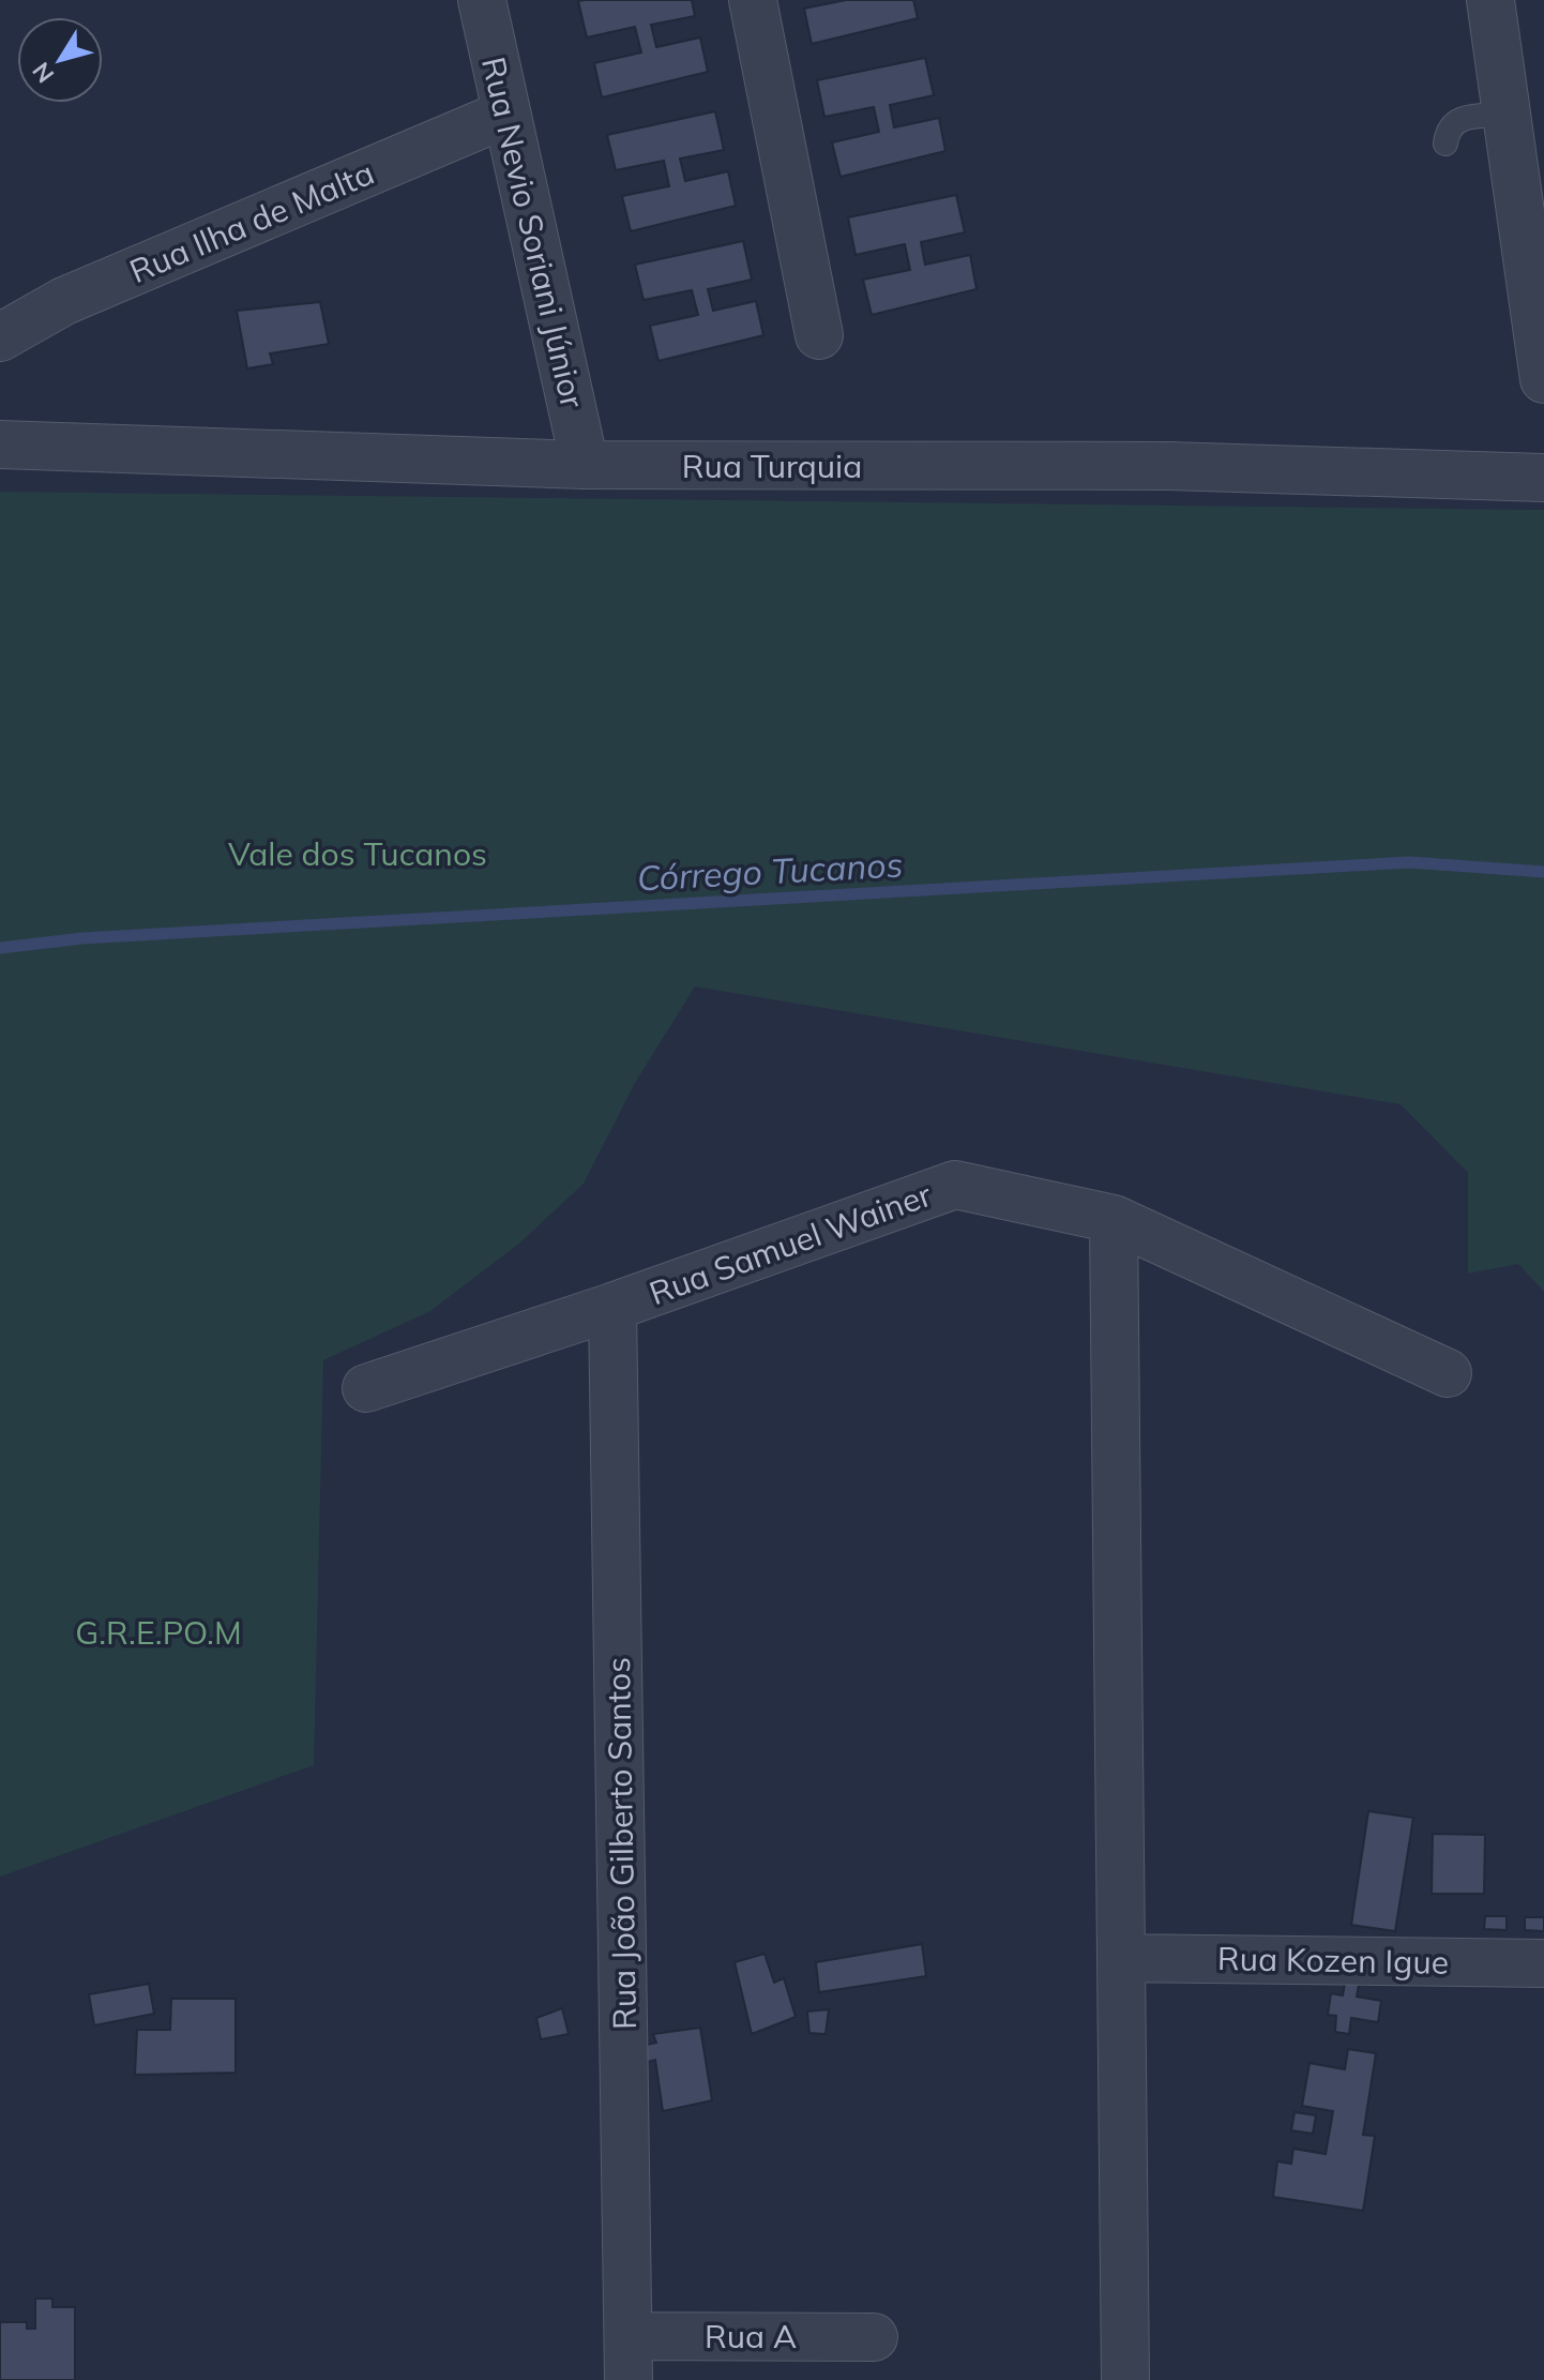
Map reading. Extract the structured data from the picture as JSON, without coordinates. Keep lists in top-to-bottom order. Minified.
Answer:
{"streets":{"street":["Rua Ilha de Malta","Rua Nevio Soriani Júnior","Rua Turquia","Rua Samuel Wainer","Rua João Gilberto Santos","Rua Kozen Igue","Rua A"]},"crossings":[["Rua Ilha de Malta","Rua Nevio Soriani Júnior"],["Rua Nevio Soriani Júnior","Rua Turquia"],["Rua Samuel Wainer","Rua João Gilberto Santos"],["Rua João Gilberto Santos","Rua A"]],"water":["Córrego Tucanos"],"parks":["Vale dos Tucanos","G.R.E.PO.M"],"north":"bottom left"}
